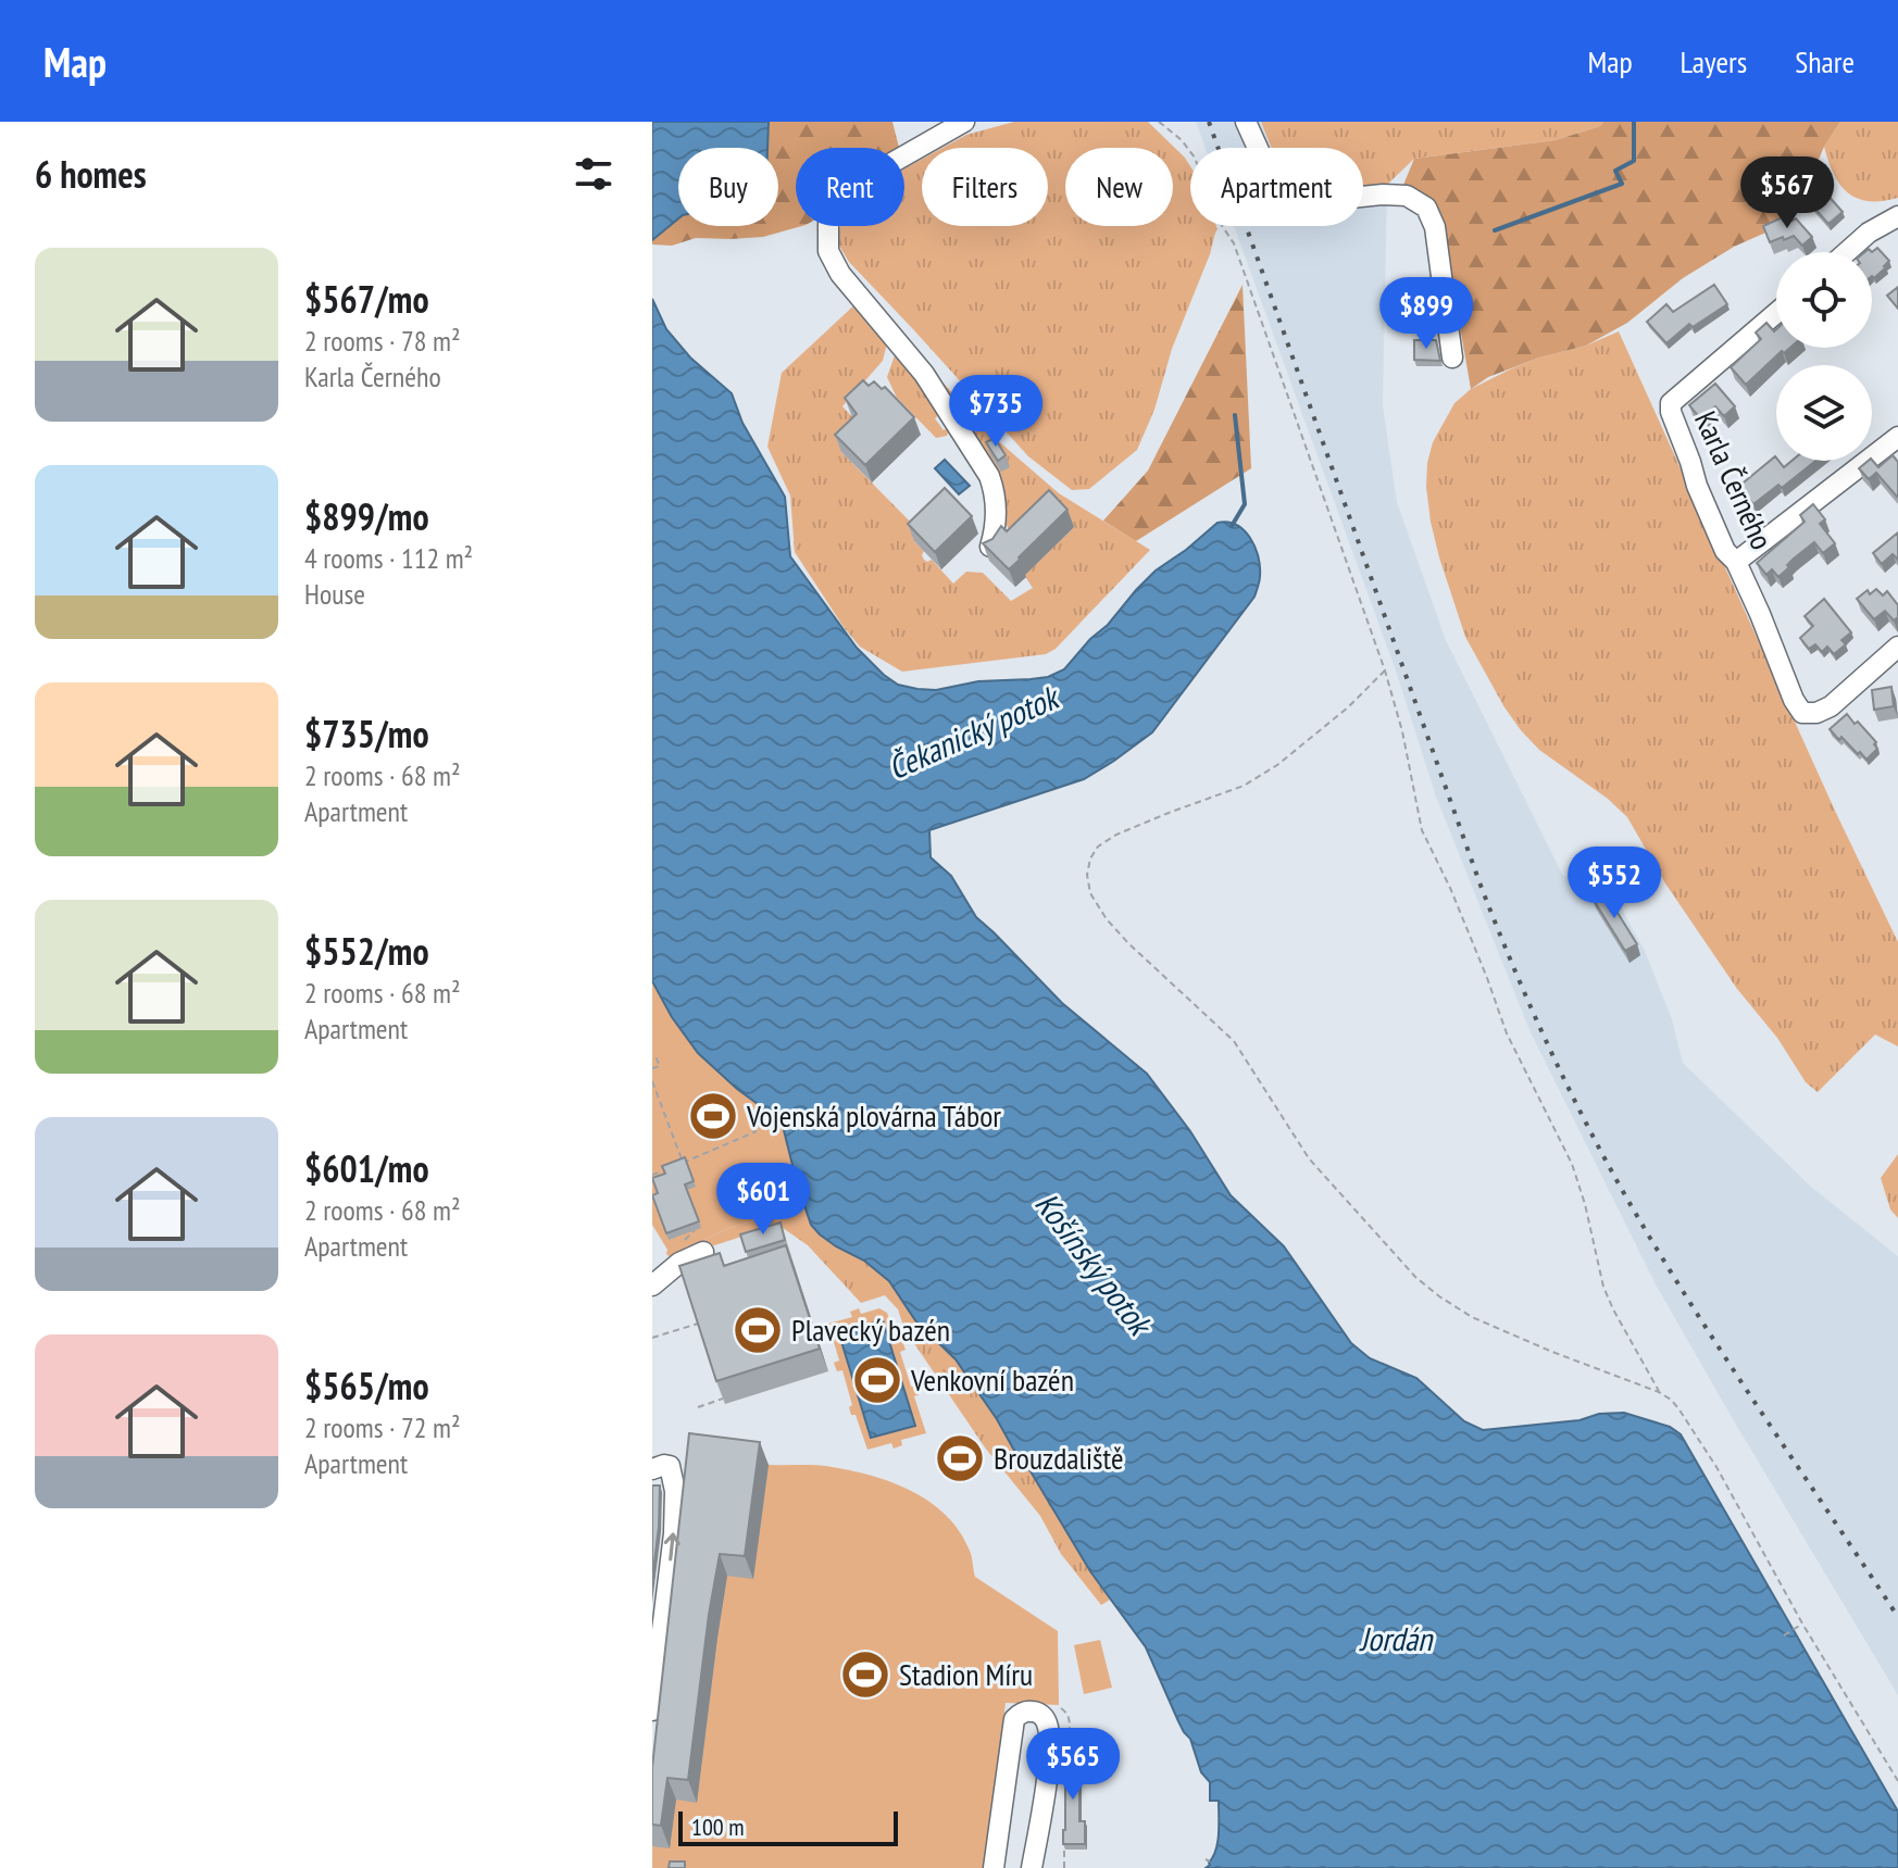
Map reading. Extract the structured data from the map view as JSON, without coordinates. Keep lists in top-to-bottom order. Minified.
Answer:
{"streets":{"street":["Karla Černého"]},"water":["Čekanický potok","Košínský potok","Jordán"],"places":{"sports":["Vojenská plovárna Tábor","Plavecký bazén","Venkovní bazén","Brouzdaliště","Stadion Míru"]},"scale_bar":"100 m","page":{"header":"Map","nav":["Map","Layers","Share"],"heading":"6 homes","chip":["Buy","Rent","Filters","New","Apartment"],"price":["$567","$899","$735","$552","$601","$565"],"list":[{"name":"$567/mo","note":"2 rooms · 78 m² · Karla Černého"},{"name":"$899/mo","note":"4 rooms · 112 m² · House"},{"name":"$735/mo","note":"2 rooms · 68 m² · Apartment"},{"name":"$552/mo","note":"2 rooms · 68 m² · Apartment"},{"name":"$601/mo","note":"2 rooms · 68 m² · Apartment"},{"name":"$565/mo","note":"2 rooms · 72 m² · Apartment"}],"scale":"100 m"}}
